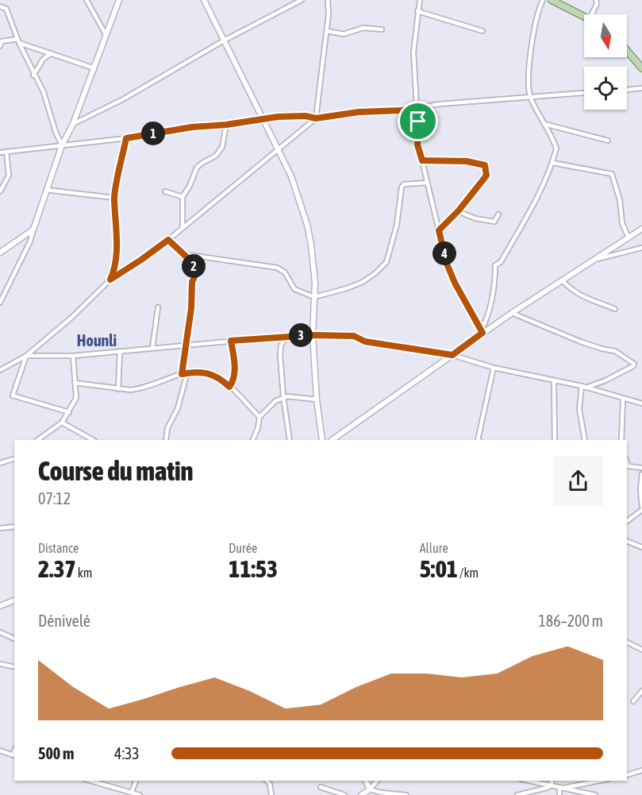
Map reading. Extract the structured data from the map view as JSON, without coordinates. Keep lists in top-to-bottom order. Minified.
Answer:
{"districts":["Hounli"],"north":"bottom","page":{"pins":["1","4","2","3"],"heading":["Course du matin","07:12"],"stats":[["Distance","2.37 km"],["Durée","11:53"],["Allure","5:01 /km"]],"chart":["Dénivelé","186–200 m"],"list":[{"name":"500 m","note":"4:33"}]}}
